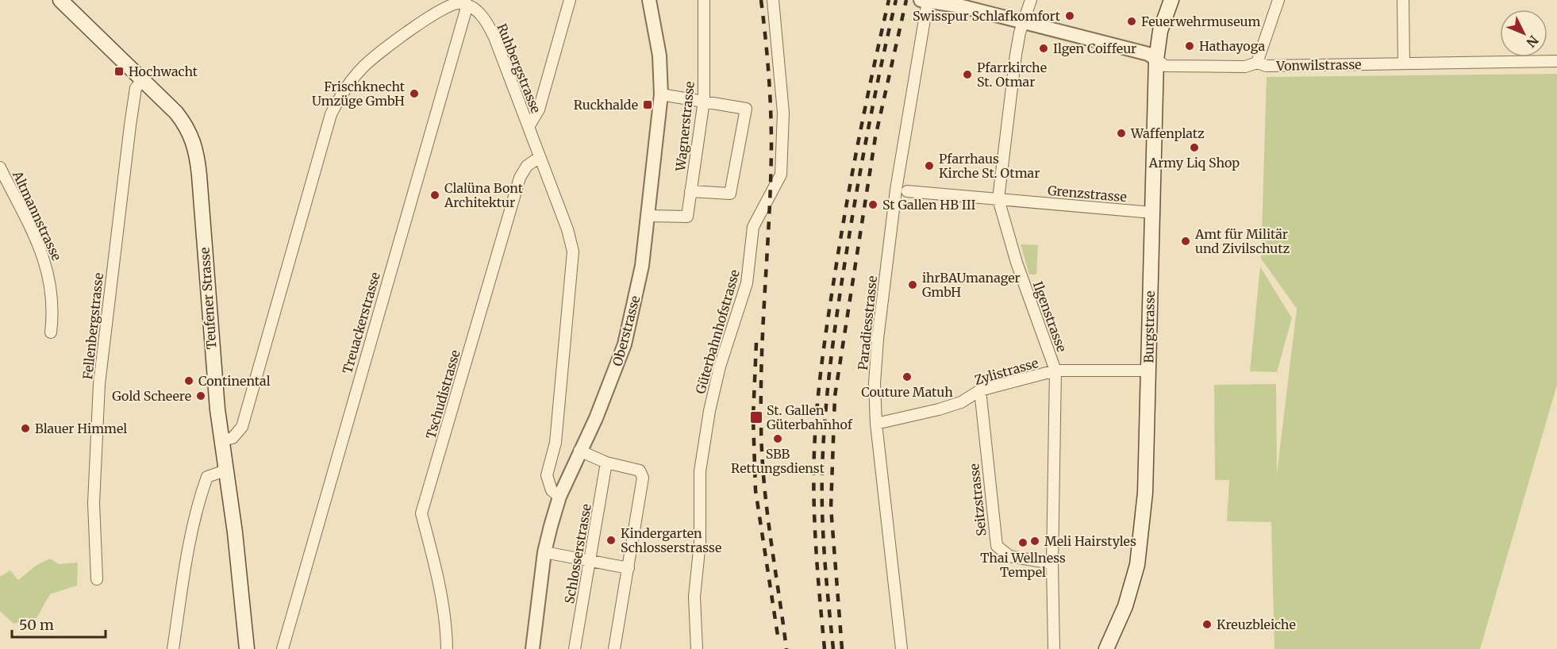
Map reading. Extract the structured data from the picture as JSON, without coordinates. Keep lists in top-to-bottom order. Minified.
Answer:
{"streets":{"main road":["Teufener Strasse","Burgstrasse"],"street":["Vonwilstrasse","Ruhbergstrasse","Wagnerstrasse","Grenzstrasse","Altmannstrasse","Ilgenstrasse","Treuackerstrasse","Paradiesstrasse","Fellenbergstrasse","Oberstrasse","Güterbahnhofstrasse","Zylistrasse","Tschudistrasse","Seitzstrasse","Schlosserstrasse"]},"crossings":[["Vonwilstrasse","Ilgenstrasse"],["Vonwilstrasse","Paradiesstrasse"],["Vonwilstrasse","Burgstrasse"],["Ruhbergstrasse","Treuackerstrasse"],["Ruhbergstrasse","Oberstrasse"],["Ruhbergstrasse","Tschudistrasse"],["Wagnerstrasse","Oberstrasse"],["Grenzstrasse","Ilgenstrasse"],["Grenzstrasse","Burgstrasse"],["Teufener Strasse","Fellenbergstrasse"],["Ilgenstrasse","Zylistrasse"],["Ilgenstrasse","Seitzstrasse"],["Paradiesstrasse","Zylistrasse"],["Burgstrasse","Zylistrasse"],["Zylistrasse","Seitzstrasse"]],"places":{"other":["Swisspur Schlafkomfort","Feuerwehrmuseum","Hathayoga","Ilgen Coiffeur","Pfarrkirche St. Otmar","Frischknecht Umzüge GmbH","Waffenplatz","Army Liq Shop","Pfarrhaus Kirche St. Otmar","Clalüna Bont Architektur","St Gallen HB III","Amt für Militär und Zivilschutz","ihrBAUmanager GmbH","Couture Matuh","Continental","Gold Scheere","Blauer Himmel","SBB Rettungsdienst","Kindergarten Schlosserstrasse","Meli Hairstyles","Thai Wellness Tempel","Kreuzbleiche"],"transit":["Hochwacht","Ruckhalde","St. Gallen Güterbahnhof"]},"scale_bar":"50 m","north":"bottom right"}
